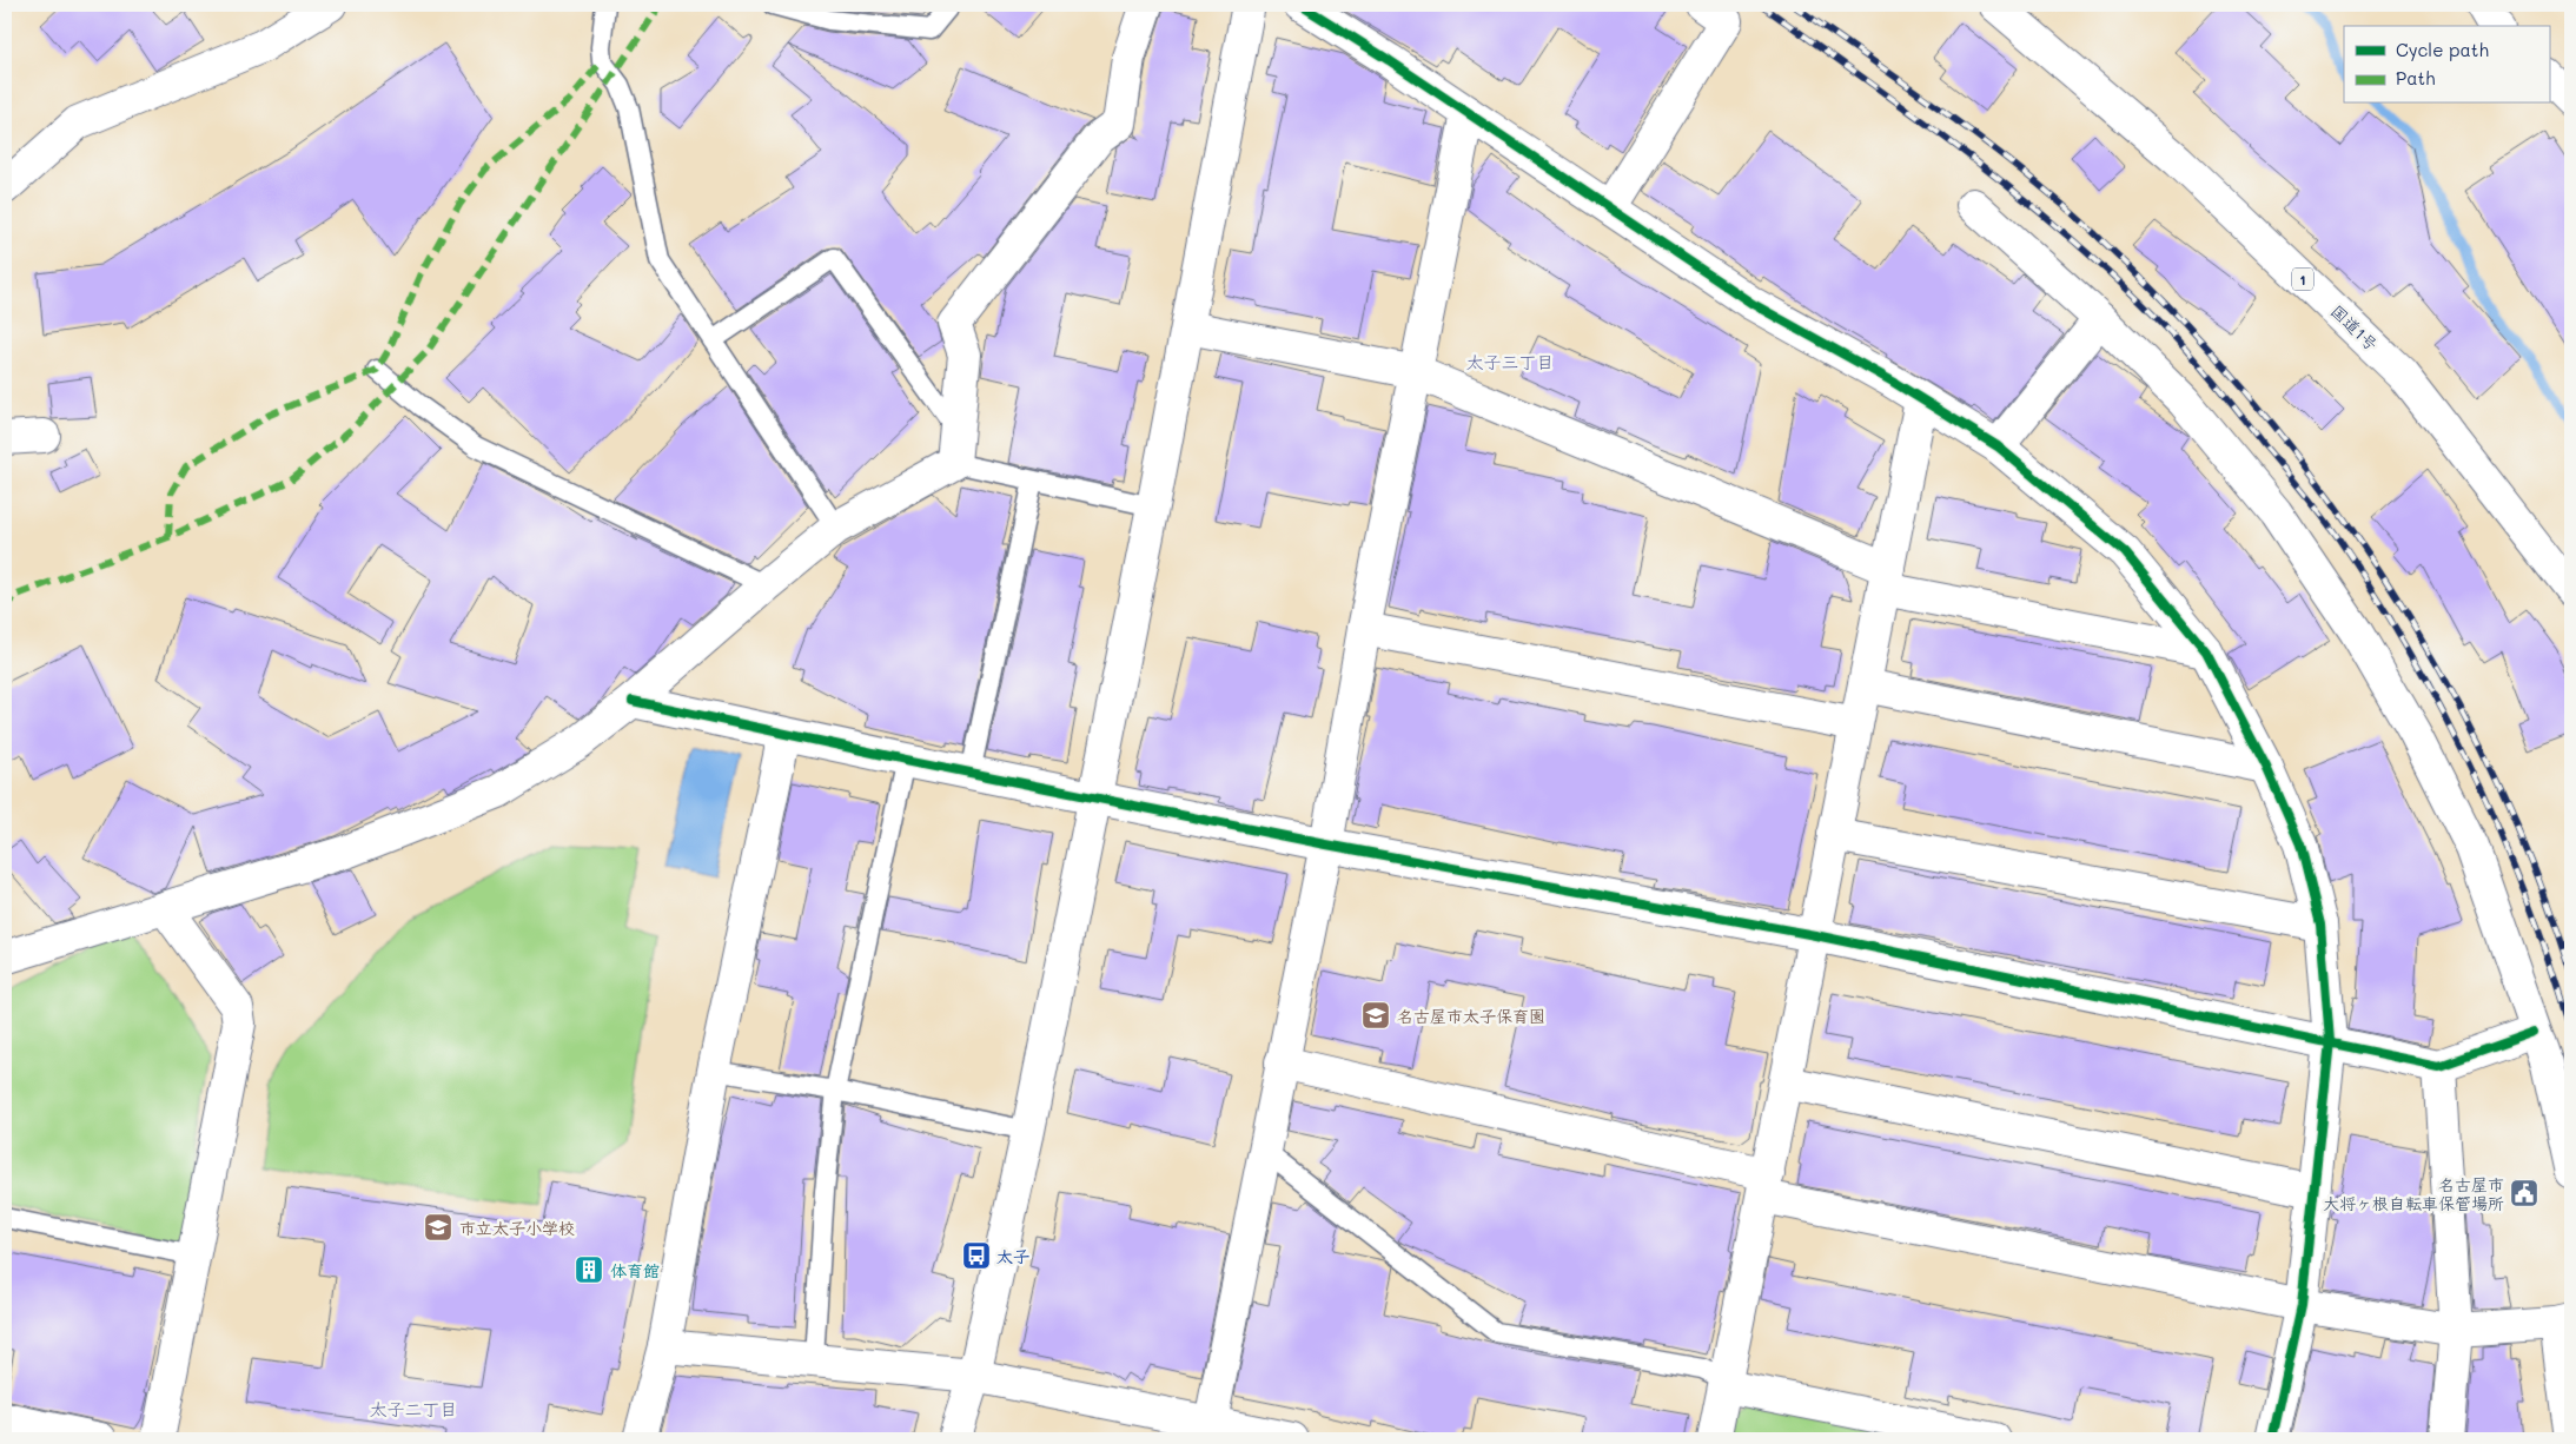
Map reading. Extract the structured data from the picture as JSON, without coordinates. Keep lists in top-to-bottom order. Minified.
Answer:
{"streets":{"main road":["1","国道1号"]},"districts":["太子三丁目","太子二丁目"],"places":{"school or university":["名古屋市太子保育園","市立太子小学校"],"public building":["名古屋市 大将ヶ根自転車保管場所"],"bus stop":["太子"],"building":["体育館"]},"legend":["Cycle path","Path"]}
